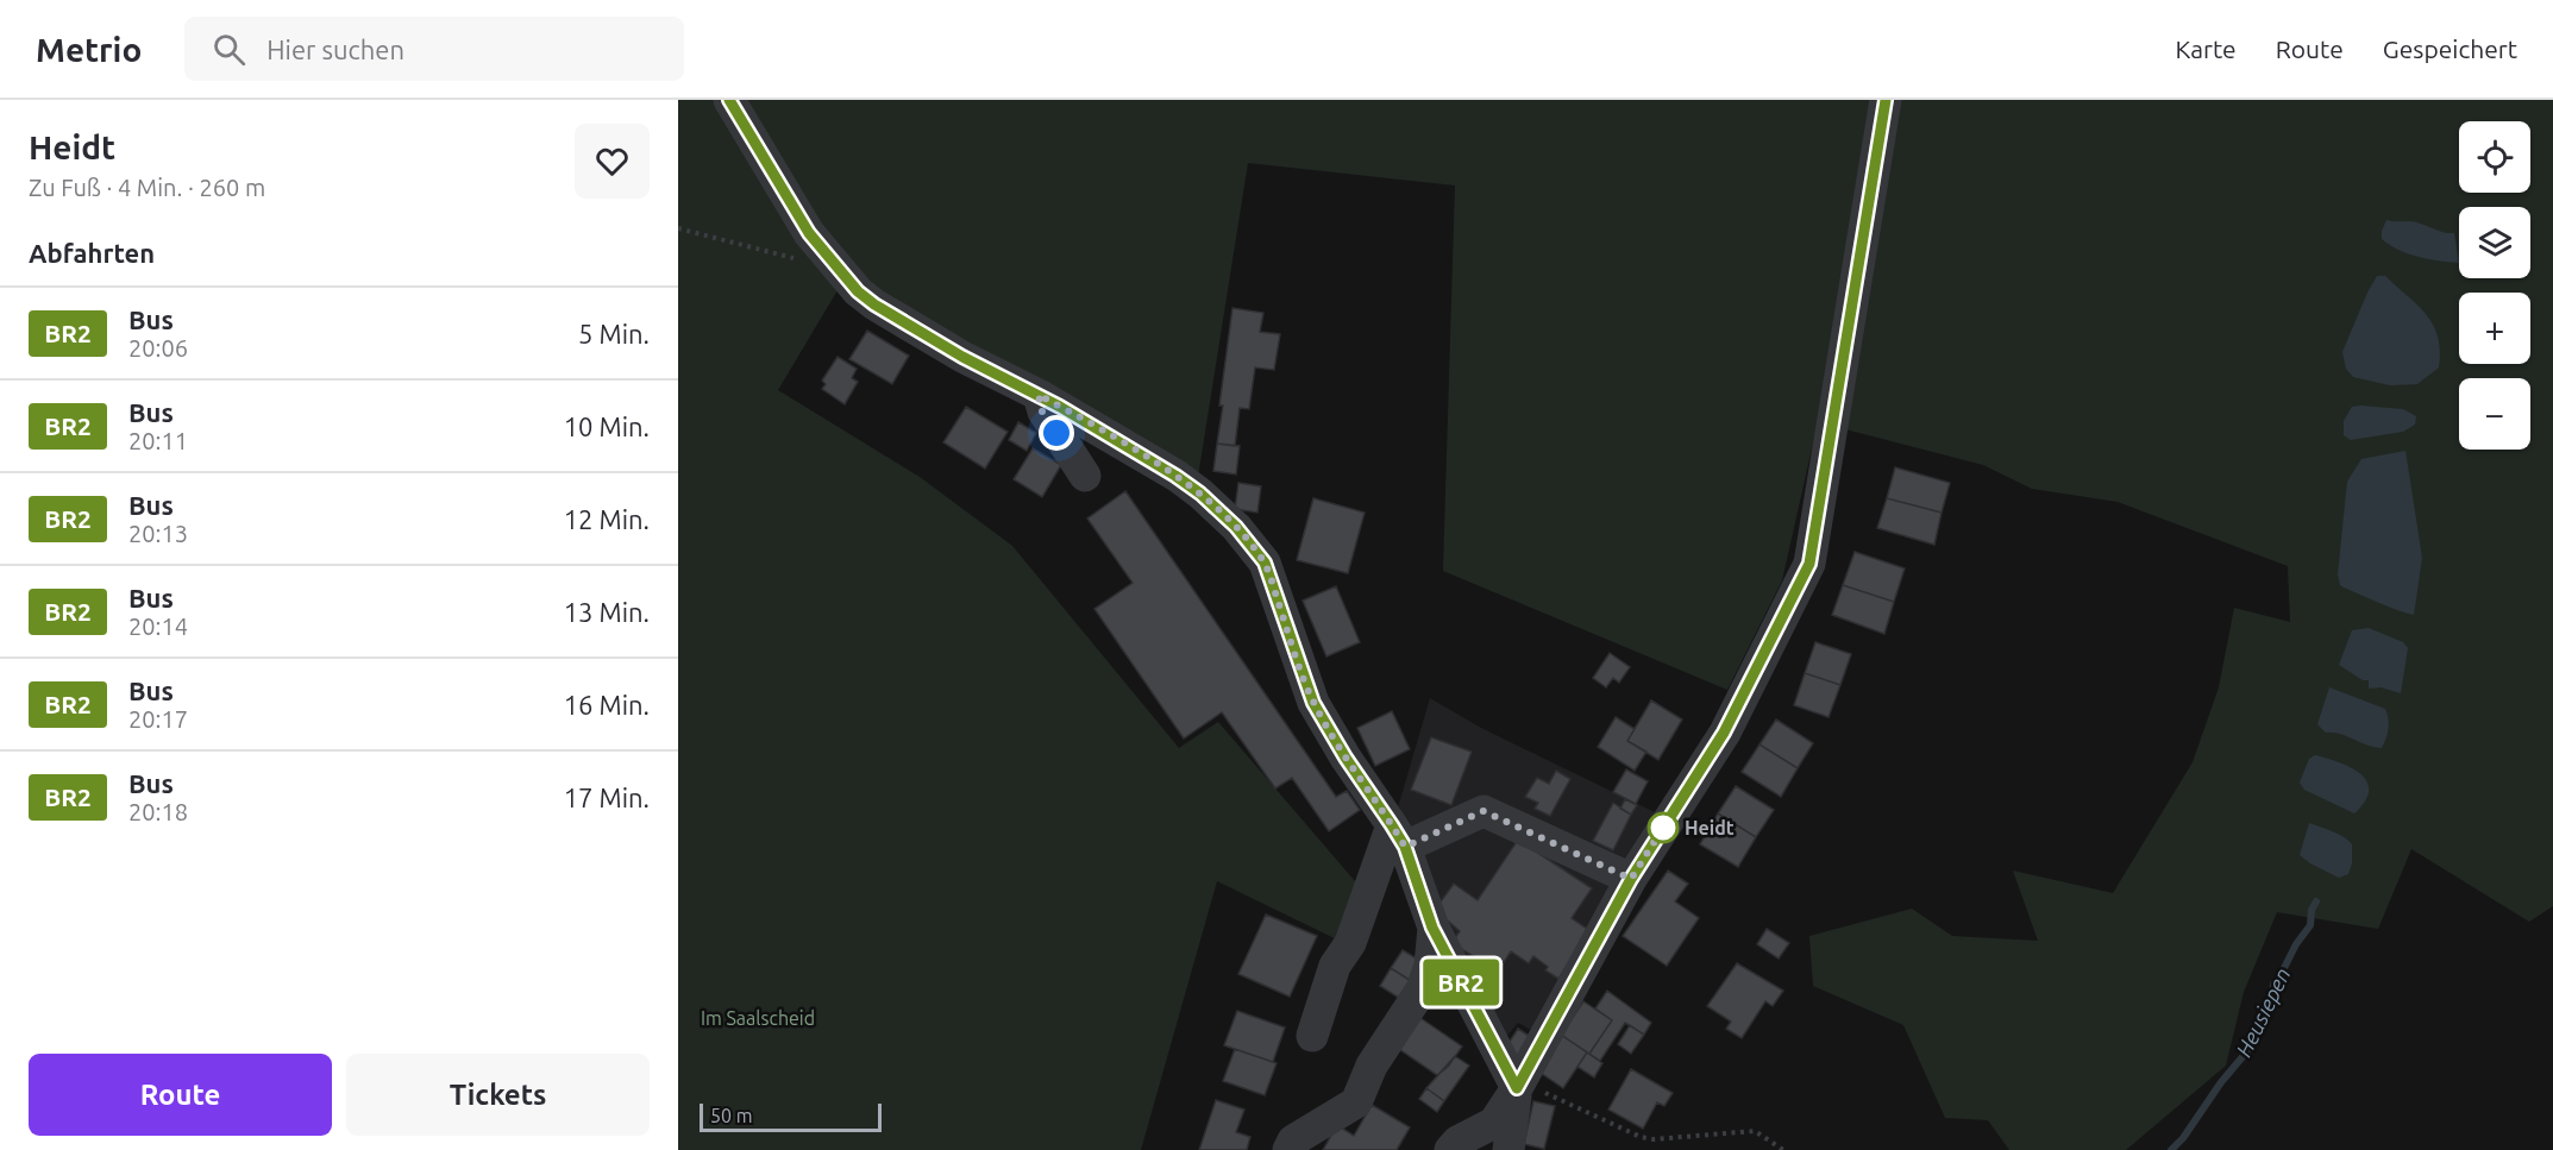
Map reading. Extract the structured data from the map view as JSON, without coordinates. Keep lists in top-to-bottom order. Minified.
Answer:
{"water":["Heusiepen"],"parks":["Im Saalscheid"],"places":["Heidt"],"lines":["bus line BR2"],"scale_bar":"50 m","page":{"header":"Metrio","search":"Hier suchen","nav":["Karte","Route","Gespeichert"],"heading":[["Heidt","Zu Fuß · 4 Min. · 260 m"],"Abfahrten"],"on_map":"BR2","map_buttons":["+","−"],"list":[{"mark":"BR2","name":"Bus","note":"20:06","value":"5 Min."},{"mark":"BR2","name":"Bus","note":"20:11","value":"10 Min."},{"mark":"BR2","name":"Bus","note":"20:13","value":"12 Min."},{"mark":"BR2","name":"Bus","note":"20:14","value":"13 Min."},{"mark":"BR2","name":"Bus","note":"20:17","value":"16 Min."},{"mark":"BR2","name":"Bus","note":"20:18","value":"17 Min."}],"buttons":["Route","Tickets"],"scale":"50 m"}}
